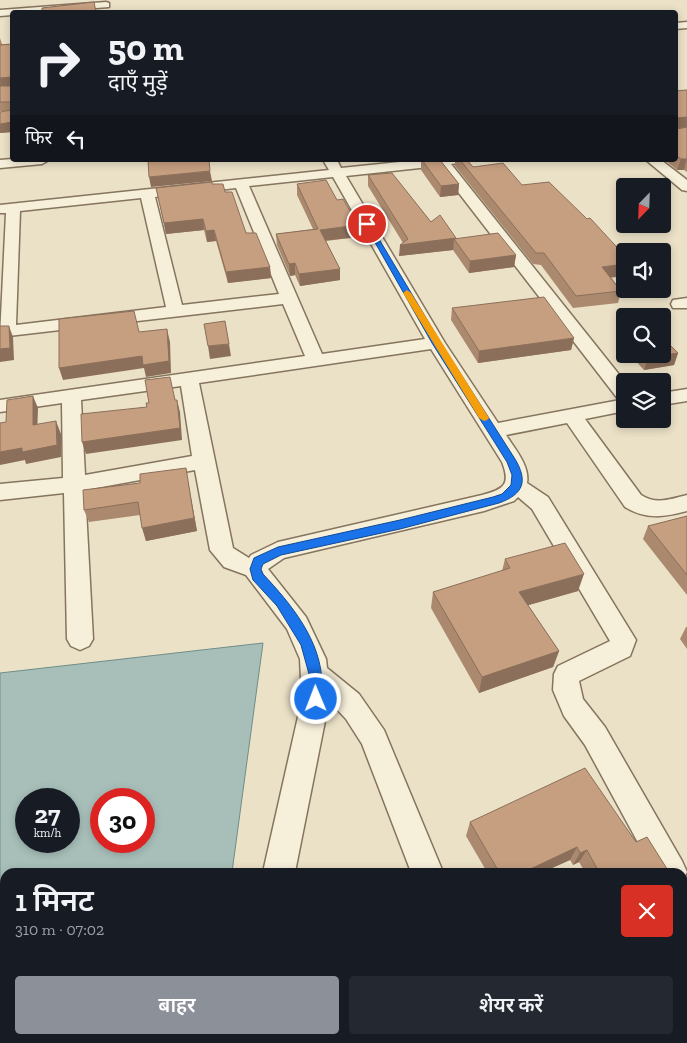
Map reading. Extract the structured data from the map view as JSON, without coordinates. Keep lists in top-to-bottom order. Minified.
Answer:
{"north":"bottom left","page":{"turn":["50 m","दाएँ मुड़ें"],"then":"फिर","speed":"27 km/h","limit":"30","heading":["1 मिनट","310 m · 07:02"],"buttons":["बाहर","शेयर करें"]}}
